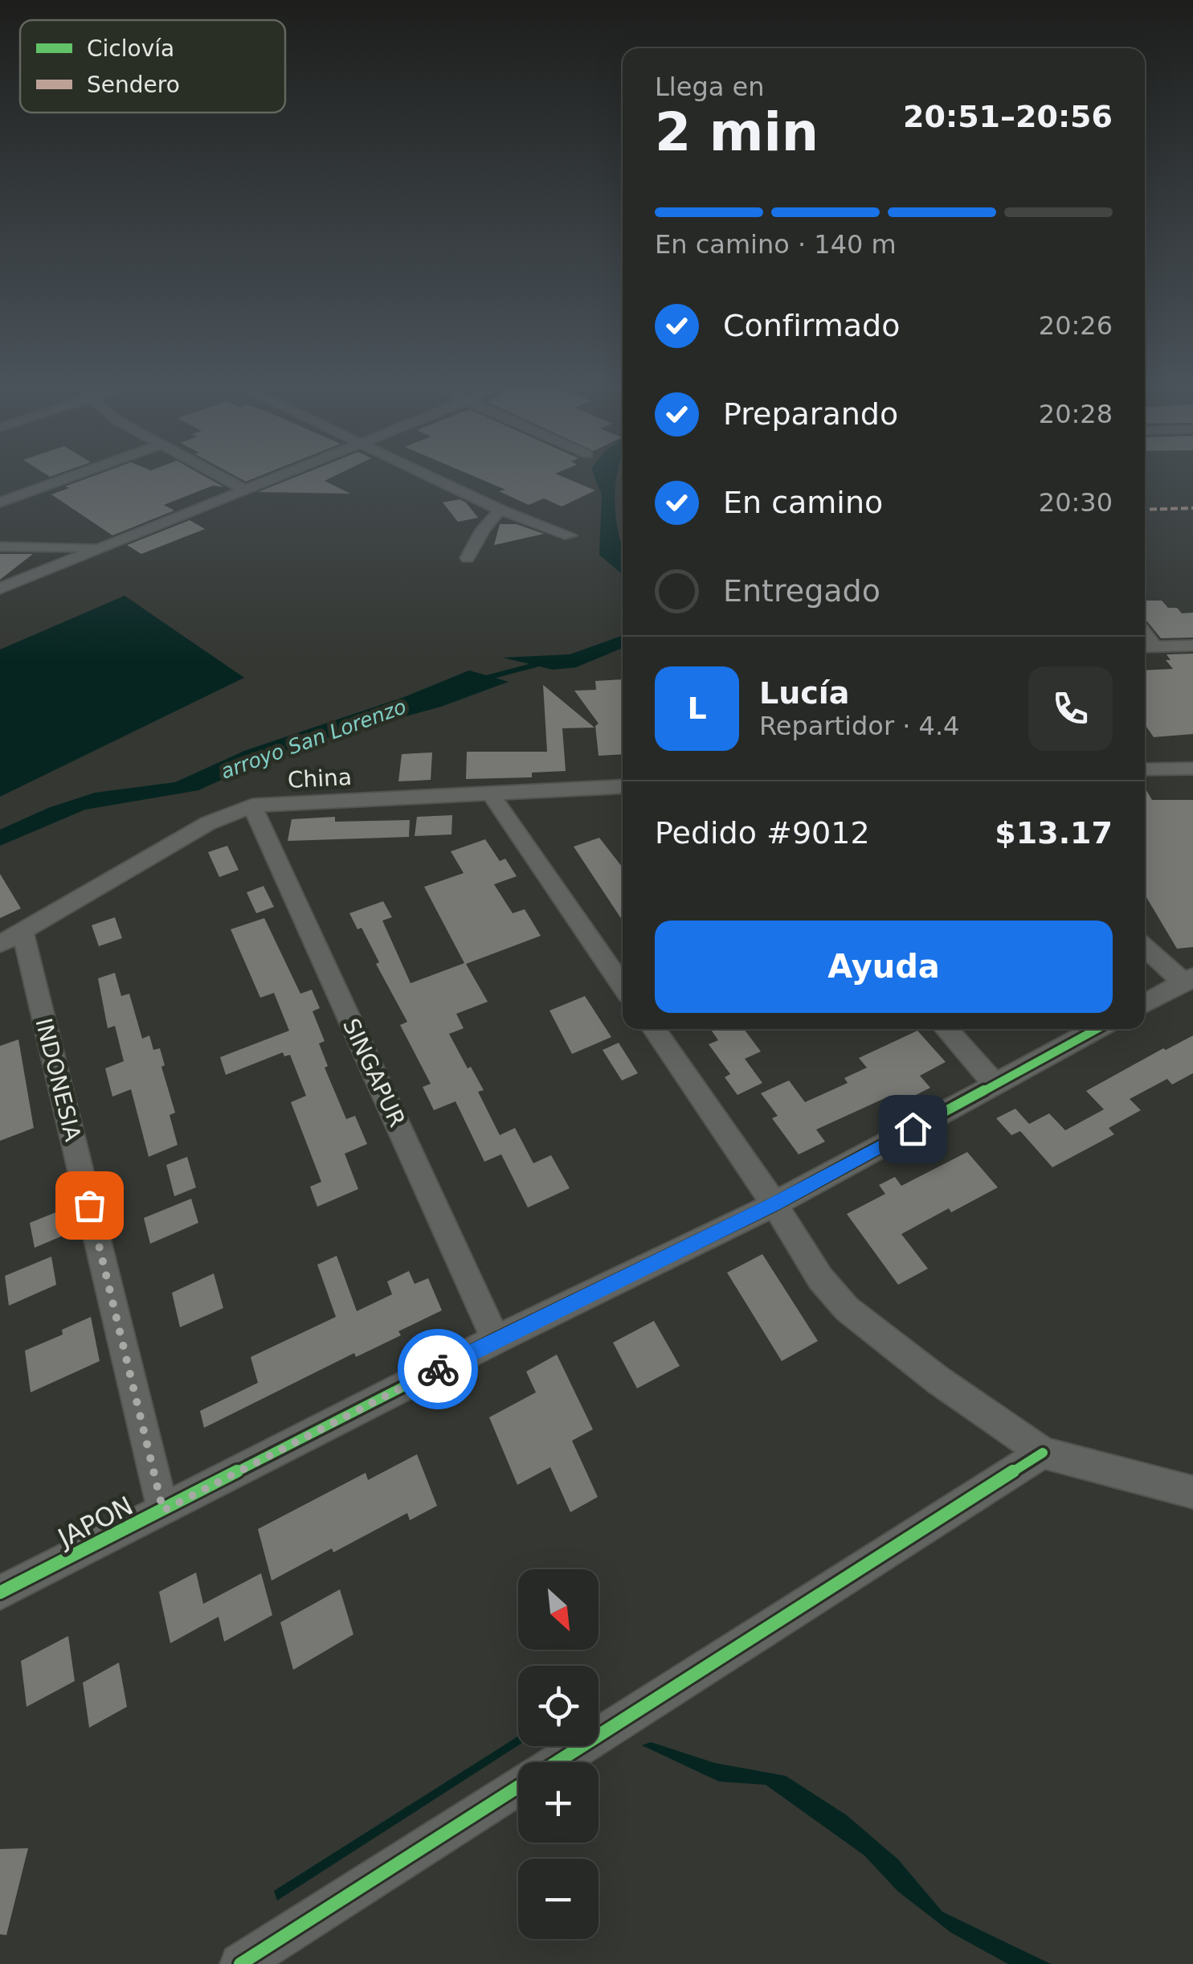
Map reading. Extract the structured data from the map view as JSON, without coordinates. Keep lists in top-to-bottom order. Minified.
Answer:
{"streets":{"street":["China","SINGAPUR","INDONESIA","JAPON"]},"crossings":[["China","SINGAPUR"],["China","INDONESIA"],["SINGAPUR","JAPON"],["INDONESIA","JAPON"]],"water":["arroyo San Lorenzo"],"legend":["Ciclovía","Sendero"],"north":"bottom right","page":{"heading":["2 min","Llega en","20:51–20:56"],"panel":["Lucía","Repartidor · 4.4","Pedido #9012","$13.17"],"bar":"En camino · 140 m","list":[["Confirmado","20:26"],["Preparando","20:28"],["En camino","20:30"],"Entregado"],"round":"L","buttons":"Ayuda","map_buttons":["+","−"]}}
